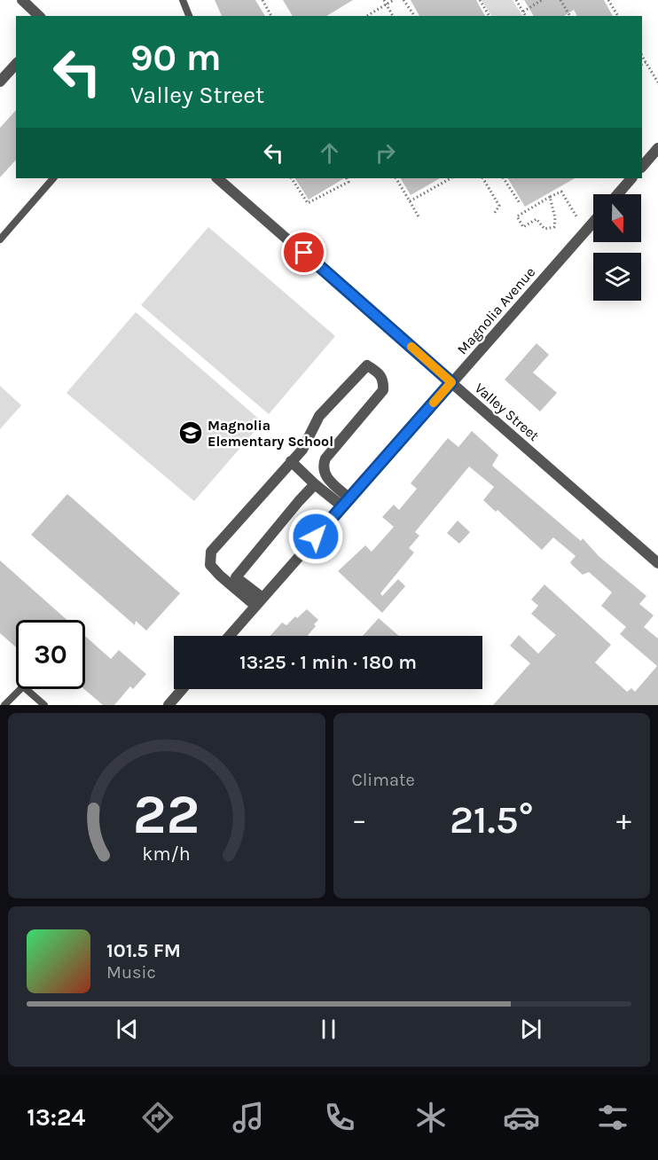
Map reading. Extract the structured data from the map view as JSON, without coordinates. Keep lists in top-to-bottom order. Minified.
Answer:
{"streets":{"street":["Magnolia Avenue","Valley Street"]},"crossings":[["Magnolia Avenue","Valley Street"]],"places":{"school or university":["Magnolia Elementary School"]},"north":"bottom","page":{"turn":["90 m","Valley Street"],"limit":"30","trip":"13:25 · 1 min · 180 m","tile":"Climate","heat":["−","21.5°","+"],"song":["101.5 FM","Music"],"tabs":"13:24","gauge":["22","km/h"]}}
